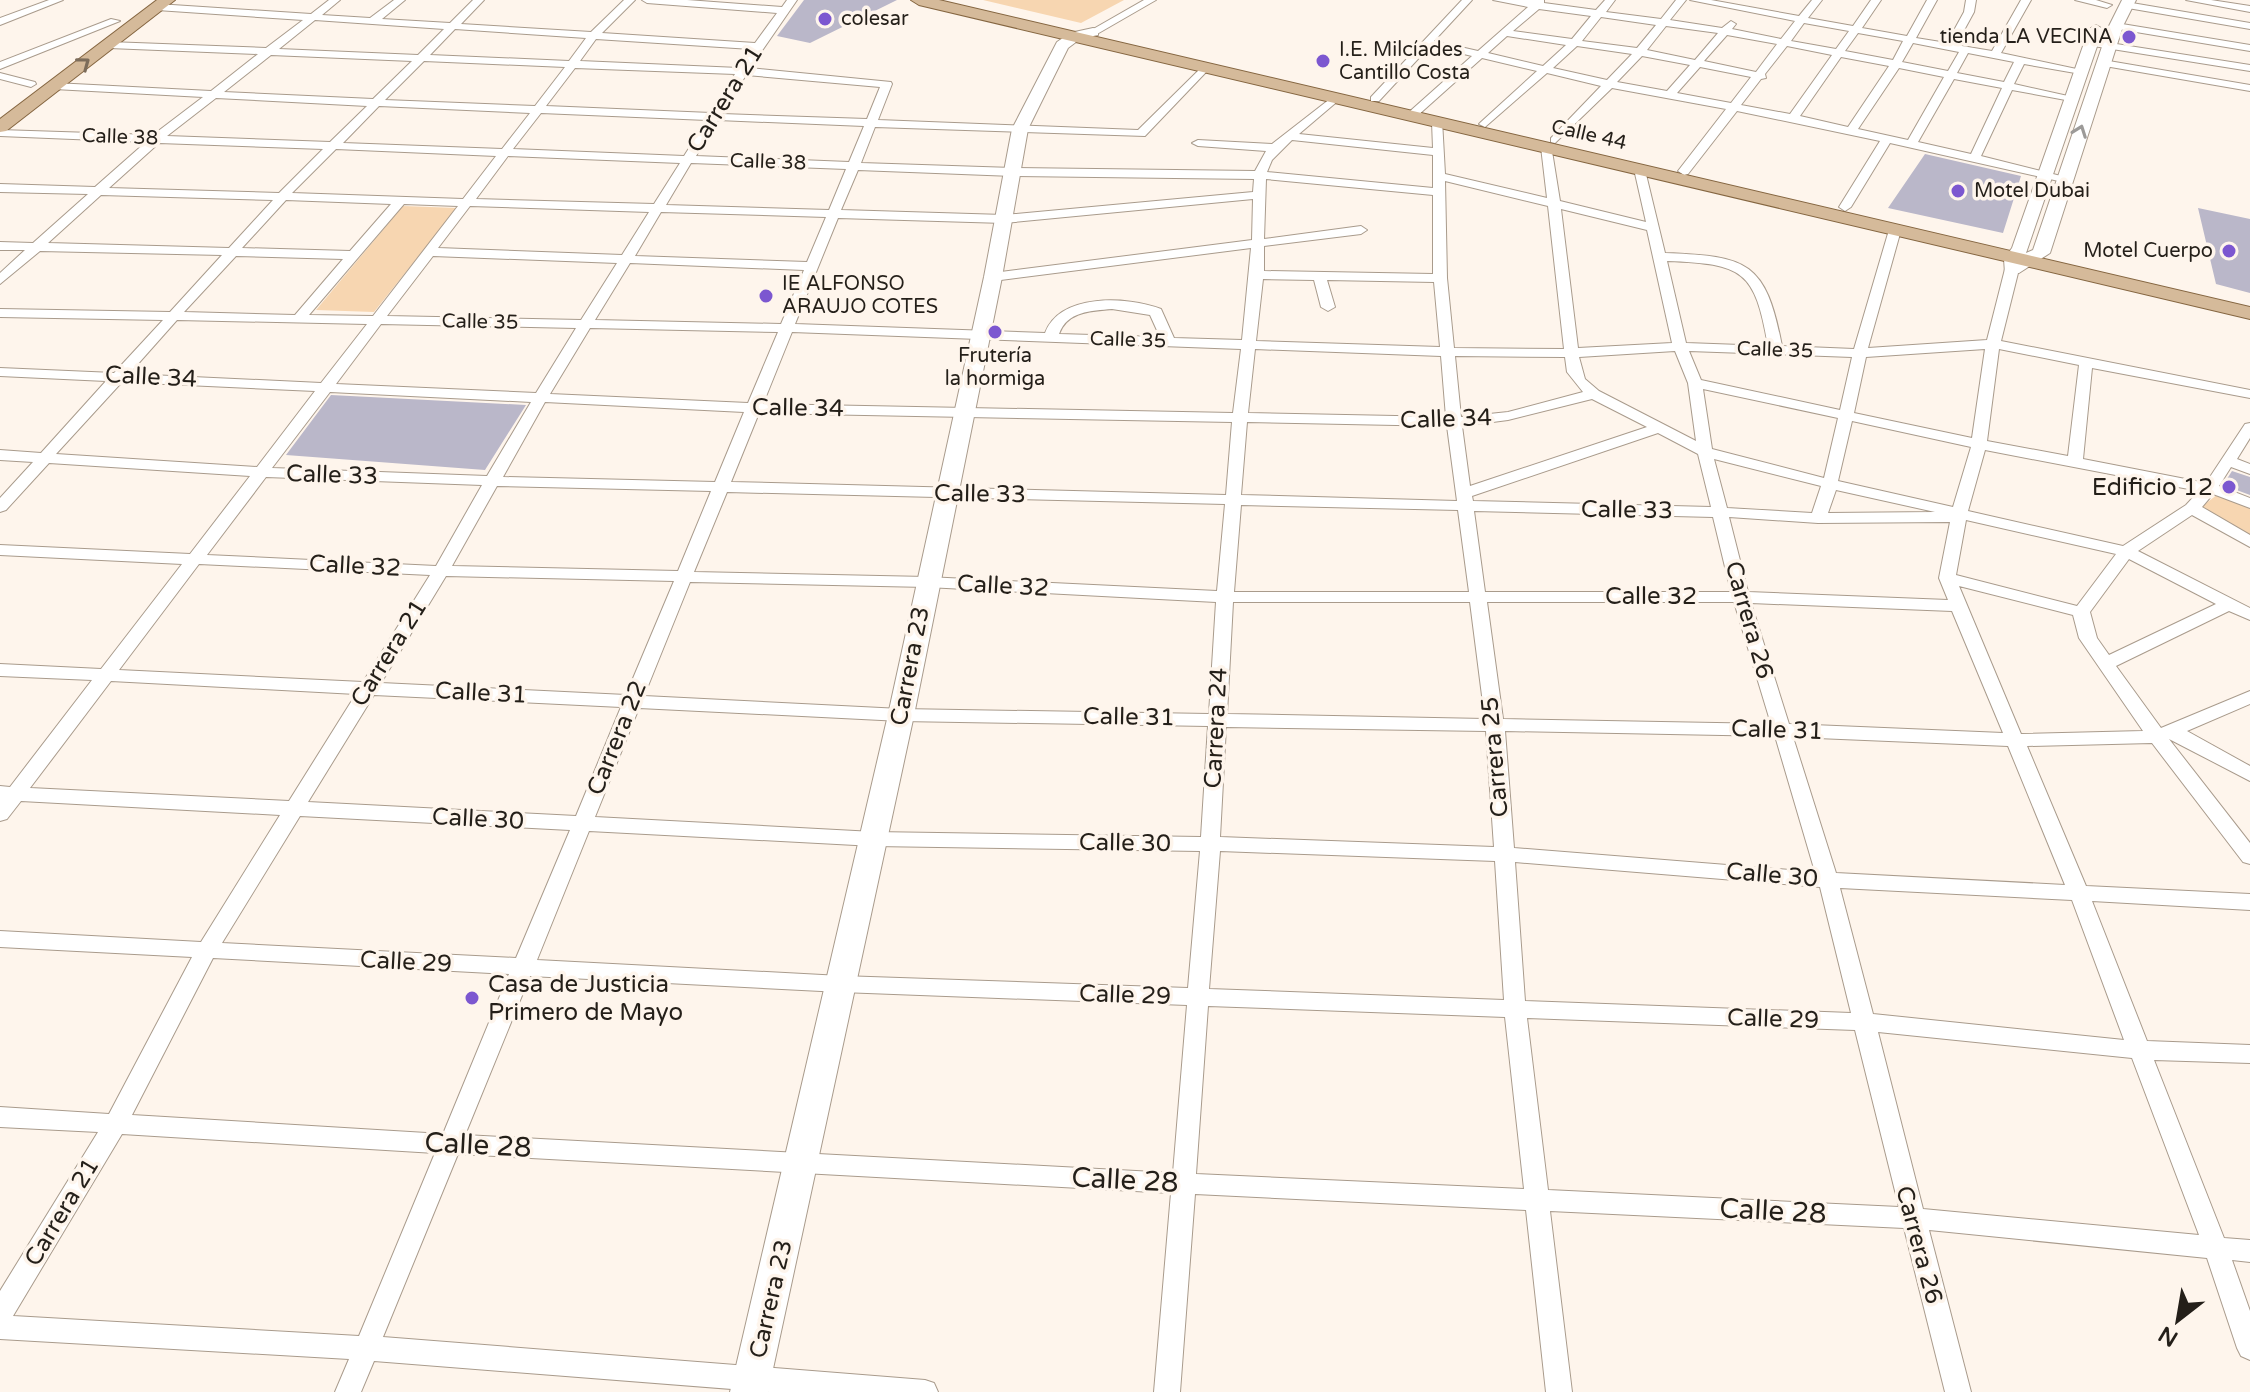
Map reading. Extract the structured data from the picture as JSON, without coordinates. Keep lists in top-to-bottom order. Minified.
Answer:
{"streets":{"main road":["Calle 44"],"street":["Carrera 21","Calle 38","Calle 35","Calle 34","Calle 33","Calle 32","Carrera 26","Carrera 23","Calle 31","Carrera 24","Carrera 22","Carrera 25","Calle 30","Calle 29","Calle 28"]},"crossings":[["Carrera 21","Calle 38"],["Carrera 21","Calle 35"],["Carrera 21","Calle 34"],["Carrera 21","Calle 33"],["Carrera 21","Calle 32"],["Carrera 21","Calle 31"],["Carrera 21","Carrera 22"],["Carrera 21","Calle 30"],["Carrera 21","Calle 29"],["Carrera 21","Calle 28"],["Calle 44","Carrera 26"],["Calle 44","Carrera 23"],["Calle 44","Carrera 24"],["Calle 44","Carrera 25"],["Calle 38","Carrera 26"],["Calle 38","Carrera 23"],["Calle 38","Carrera 24"],["Calle 38","Carrera 22"],["Calle 38","Carrera 25"],["Calle 35","Carrera 26"],["Calle 35","Carrera 23"],["Calle 35","Carrera 24"],["Calle 35","Carrera 22"],["Calle 35","Carrera 25"],["Calle 34","Carrera 23"],["Calle 34","Carrera 24"],["Calle 34","Carrera 22"],["Calle 34","Carrera 25"],["Calle 33","Carrera 26"],["Calle 33","Carrera 23"],["Calle 33","Carrera 24"],["Calle 33","Carrera 22"],["Calle 33","Carrera 25"],["Calle 32","Carrera 26"],["Calle 32","Carrera 23"],["Calle 32","Carrera 24"],["Calle 32","Carrera 22"],["Calle 32","Carrera 25"],["Carrera 26","Calle 31"],["Carrera 26","Calle 30"],["Carrera 26","Calle 29"],["Carrera 26","Calle 28"],["Carrera 23","Calle 31"],["Carrera 23","Calle 30"],["Carrera 23","Calle 29"],["Carrera 23","Calle 28"],["Calle 31","Carrera 24"],["Calle 31","Carrera 22"],["Calle 31","Carrera 25"],["Carrera 24","Calle 30"],["Carrera 24","Calle 29"],["Carrera 24","Calle 28"],["Carrera 22","Calle 30"],["Carrera 22","Calle 29"],["Carrera 22","Calle 28"],["Carrera 25","Calle 30"],["Carrera 25","Calle 29"],["Carrera 25","Calle 28"]],"places":["colesar","tienda LA VECINA","I.E. Milcíades Cantillo Costa","Motel Dubai","Motel Cuerpo","IE ALFONSO ARAUJO COTES","Frutería la hormiga","Edificio 12","Casa de Justicia Primero de Mayo"],"north":"bottom left"}
